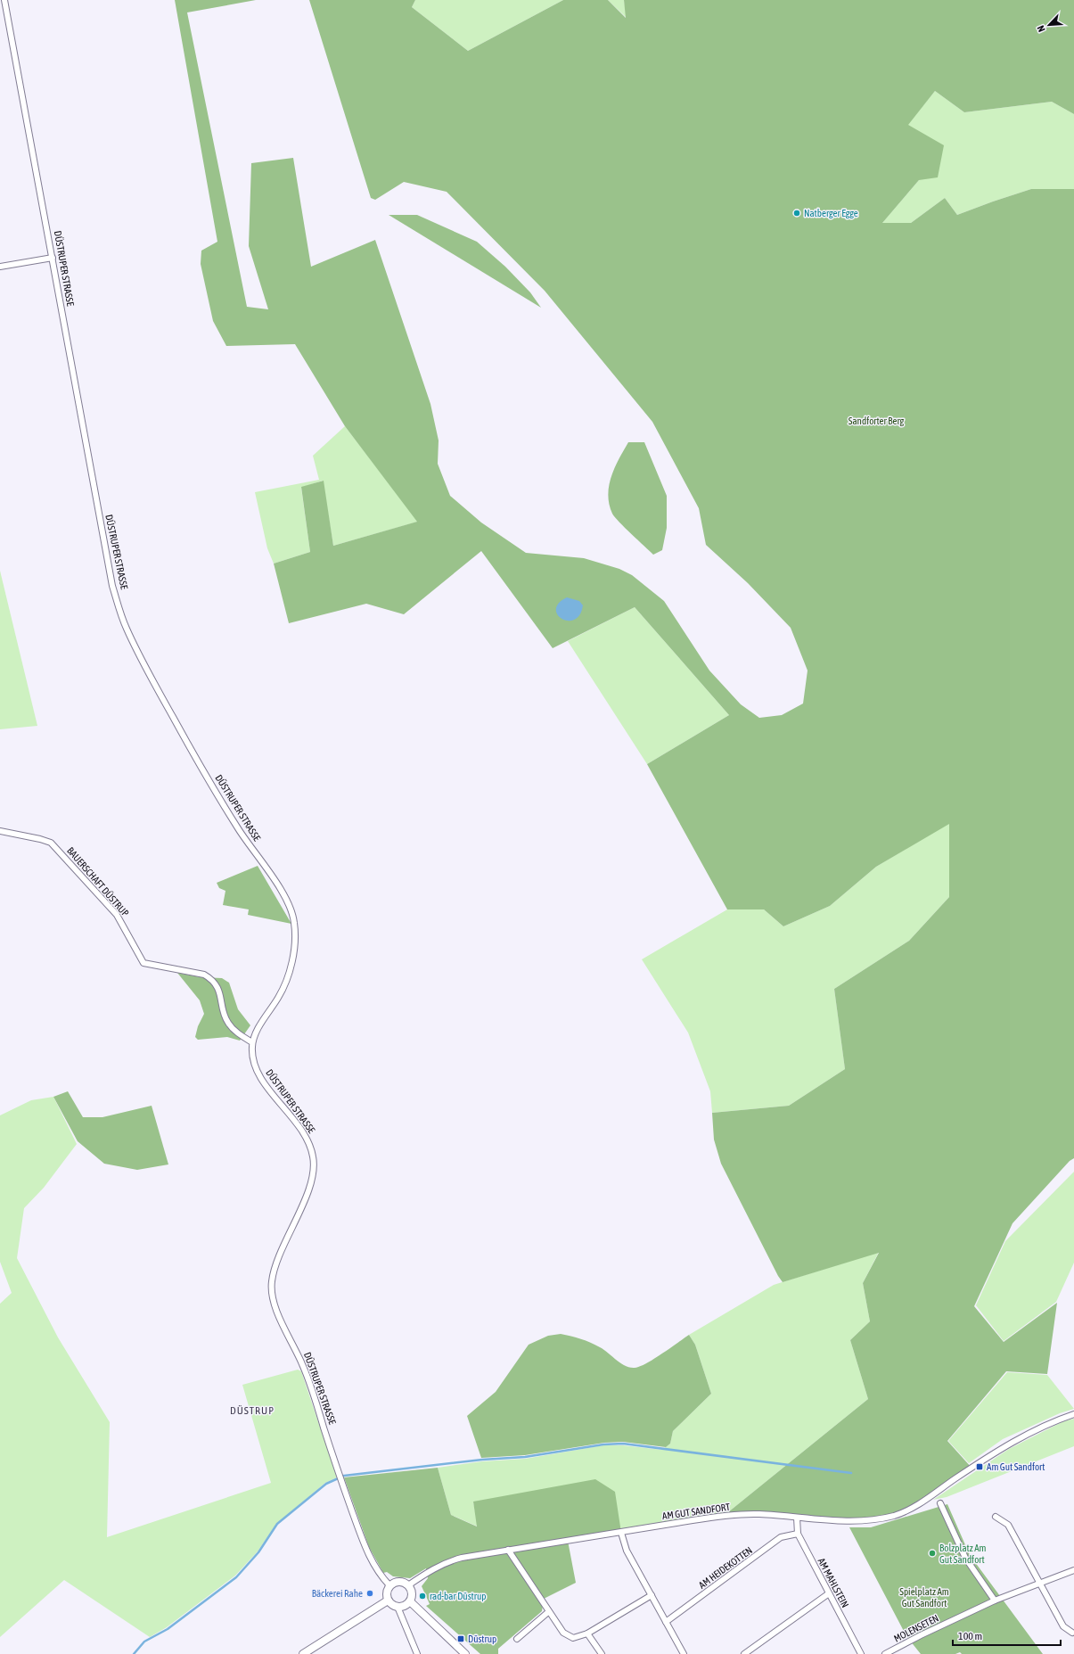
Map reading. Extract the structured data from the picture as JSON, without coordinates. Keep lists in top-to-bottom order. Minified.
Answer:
{"streets":{"street":["DÜSTRUPER STRASSE","BAUERSCHAFT DÜSTRUP","AM GUT SANDFORT","AM HEIDEKOTTEN","AM MAHLSTEIN","MOLENSETEN"]},"crossings":[["DÜSTRUPER STRASSE","BAUERSCHAFT DÜSTRUP"],["DÜSTRUPER STRASSE","AM GUT SANDFORT"],["AM GUT SANDFORT","AM MAHLSTEIN"],["AM HEIDEKOTTEN","AM MAHLSTEIN"]],"districts":["DÜSTRUP"],"parks":["Sandforter Berg","Spielplatz Am Gut Sandfort"],"places":{"other":["Natberger Egge","Bolzplatz Am Gut Sandfort","Bäckerei Rahe","rad-bar Düstrup"],"transit":["Am Gut Sandfort","Düstrup"]},"scale_bar":"100 m","north":"bottom left"}
